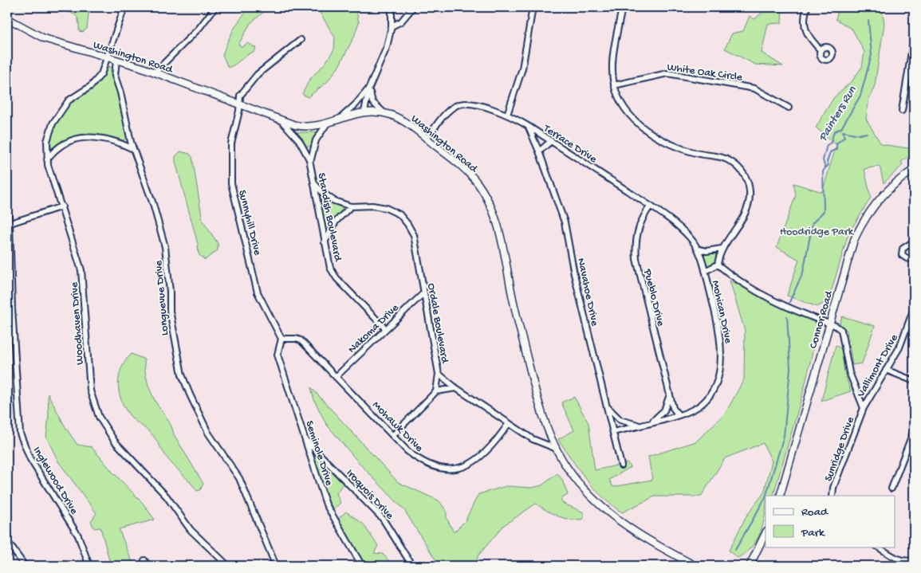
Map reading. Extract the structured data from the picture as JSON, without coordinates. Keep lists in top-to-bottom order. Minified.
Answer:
{"streets":{"main road":["Washington Road","Connor Road"],"street":["White Oak Circle","Terrace Drive","Standish Boulevard","Sunnyhill Drive","Navahoe Drive","Pueblo Drive","Longuevue Drive","Mohican Drive","Ordale Boulevard","Woodhaven Drive","Nakoma Drive","Vallimont Drive","Mohawk Drive","Sunridge Drive","Seminole Drive","Inglewood Drive","Iroquois Drive"]},"crossings":[["Washington Road","Terrace Drive"],["Washington Road","Standish Boulevard"],["Washington Road","Sunnyhill Drive"],["Washington Road","Longuevue Drive"],["Washington Road","Ordale Boulevard"],["Washington Road","Woodhaven Drive"],["Terrace Drive","Navahoe Drive"],["Terrace Drive","Pueblo Drive"],["Terrace Drive","Mohican Drive"],["Standish Boulevard","Ordale Boulevard"],["Standish Boulevard","Nakoma Drive"],["Sunnyhill Drive","Mohawk Drive"],["Sunnyhill Drive","Seminole Drive"],["Navahoe Drive","Mohican Drive"],["Pueblo Drive","Mohican Drive"],["Connor Road","Sunridge Drive"],["Ordale Boulevard","Nakoma Drive"],["Ordale Boulevard","Mohawk Drive"],["Nakoma Drive","Mohawk Drive"],["Vallimont Drive","Sunridge Drive"],["Mohawk Drive","Seminole Drive"],["Seminole Drive","Iroquois Drive"]],"water":["Painters Run"],"parks":["Hoodridge Park"],"legend":["Road","Park"]}
